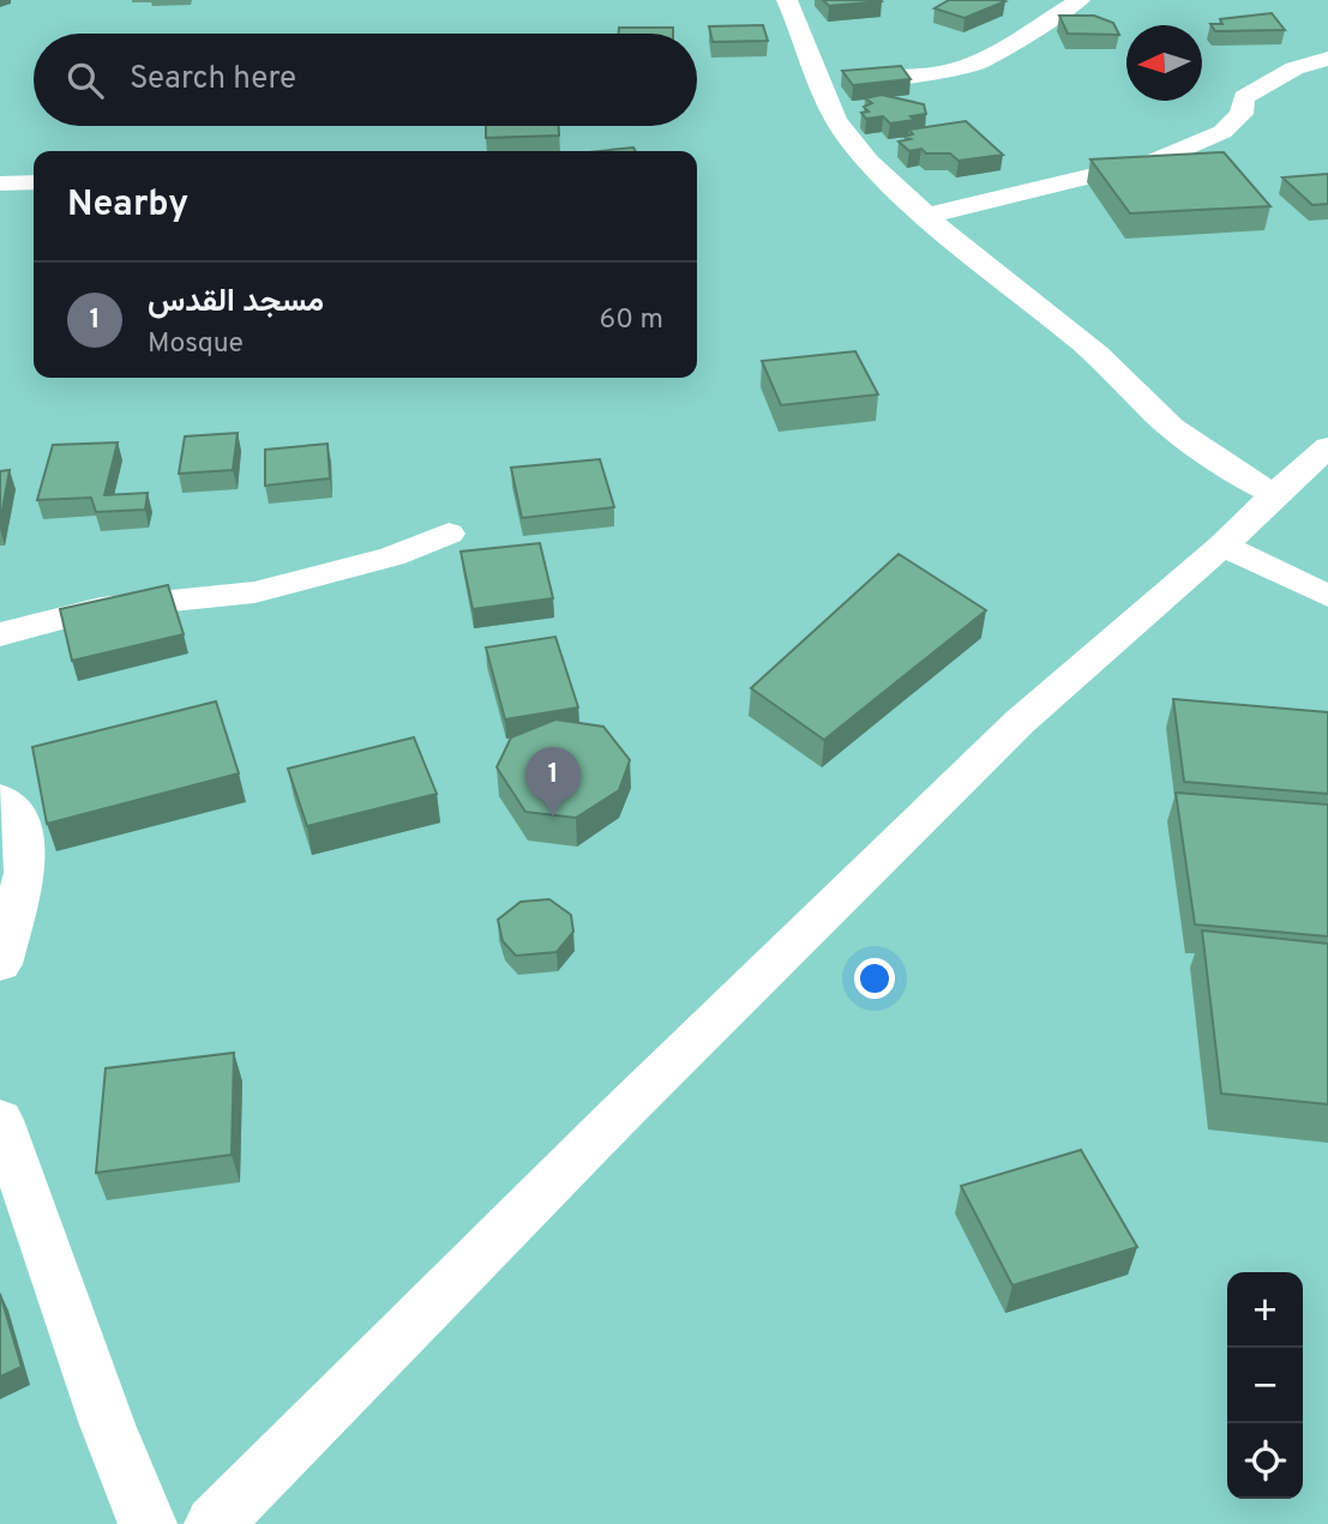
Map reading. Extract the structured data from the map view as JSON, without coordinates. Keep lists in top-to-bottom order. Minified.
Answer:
{"north":"left","page":{"search":"Search here","heading":"Nearby","list":[{"mark":"1","name":"مسجد القدس","note":"Mosque","value":"60 m"}],"pins":"1","map_buttons":["+","−"]}}
